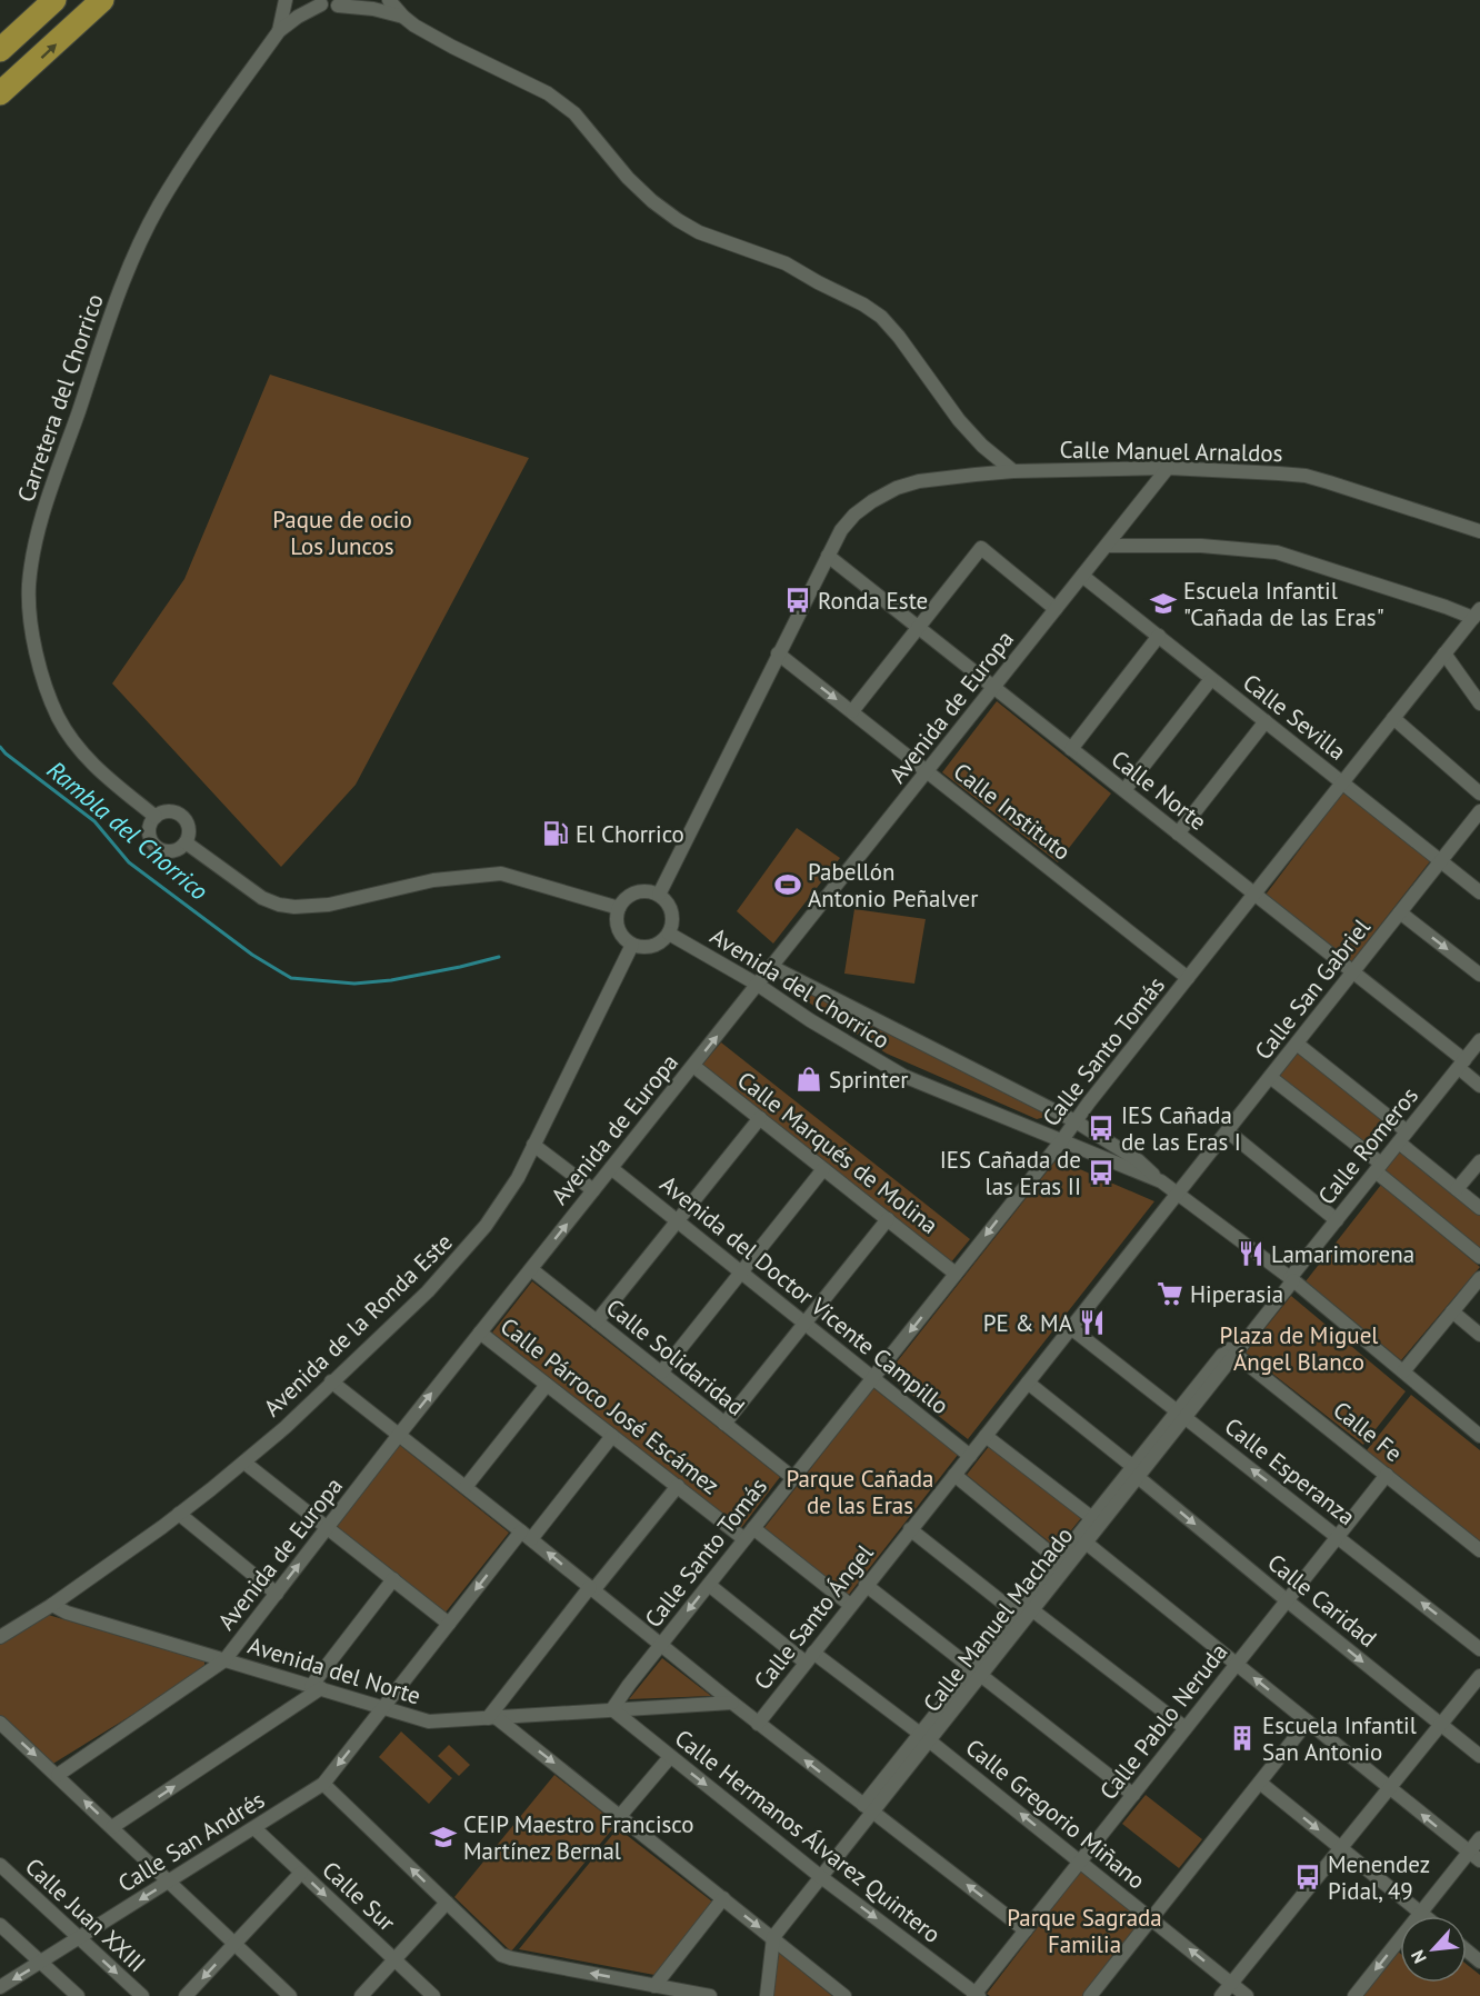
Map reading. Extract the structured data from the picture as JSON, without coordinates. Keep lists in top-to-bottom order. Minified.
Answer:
{"streets":{"street":["Carretera del Chorrico","Calle Manuel Arnaldos","Avenida de Europa","Calle Sevilla","Calle Norte","Calle Instituto","Avenida del Chorrico","Calle San Gabriel","Calle Santo Tomás","Calle Romeros","Calle Marqués de Molina","Avenida del Doctor Vicente Campillo","Avenida de la Ronda Este","Calle Solidaridad","Calle Párroco José Escámez","Calle Fe","Calle Esperanza","Calle Caridad","Calle Santo Ángel","Calle Manuel Machado","Avenida del Norte","Calle Pablo Neruda","Calle Gregorio Miñano","Calle Hermanos Álvarez Quintero","Calle San Andrés","Calle Sur","Calle Juan XXIII"]},"crossings":[["Calle Manuel Arnaldos","Avenida de Europa"],["Avenida de Europa","Calle Sevilla"],["Avenida de Europa","Calle Norte"],["Avenida de Europa","Calle Instituto"],["Avenida de Europa","Avenida del Chorrico"],["Avenida de Europa","Calle Marqués de Molina"],["Avenida de Europa","Avenida del Doctor Vicente Campillo"],["Avenida de Europa","Calle Solidaridad"],["Avenida de Europa","Calle Párroco José Escámez"],["Avenida de Europa","Avenida del Norte"],["Calle Sevilla","Calle San Gabriel"],["Calle Sevilla","Calle Santo Tomás"],["Calle Norte","Calle San Gabriel"],["Calle Norte","Calle Santo Tomás"],["Calle Norte","Calle Romeros"],["Calle Instituto","Calle Santo Tomás"],["Avenida del Chorrico","Calle San Gabriel"],["Avenida del Chorrico","Calle Santo Tomás"],["Avenida del Chorrico","Calle Romeros"],["Avenida del Chorrico","Avenida de la Ronda Este"],["Avenida del Chorrico","Calle Santo Ángel"],["Avenida del Chorrico","Calle Manuel Machado"],["Calle San Gabriel","Calle Santo Ángel"],["Calle Santo Tomás","Calle Marqués de Molina"],["Calle Santo Tomás","Avenida del Doctor Vicente Campillo"],["Calle Santo Tomás","Calle Solidaridad"],["Calle Santo Tomás","Calle Párroco José Escámez"],["Calle Santo Tomás","Avenida del Norte"],["Calle Santo Tomás","Calle Gregorio Miñano"],["Calle Santo Tomás","Calle Hermanos Álvarez Quintero"],["Calle Romeros","Calle Manuel Machado"],["Avenida del Doctor Vicente Campillo","Calle Santo Ángel"],["Avenida de la Ronda Este","Avenida del Norte"],["Calle Párroco José Escámez","Calle Santo Ángel"],["Calle Párroco José Escámez","Calle San Andrés"],["Calle Fe","Calle Manuel Machado"],["Calle Fe","Calle Pablo Neruda"],["Calle Esperanza","Calle Santo Ángel"],["Calle Esperanza","Calle Manuel Machado"],["Calle Esperanza","Calle Pablo Neruda"],["Calle Caridad","Calle Santo Ángel"],["Calle Caridad","Calle Manuel Machado"],["Calle Caridad","Calle Pablo Neruda"],["Calle Santo Ángel","Calle Gregorio Miñano"],["Calle Manuel Machado","Calle Gregorio Miñano"],["Calle Manuel Machado","Calle Hermanos Álvarez Quintero"],["Avenida del Norte","Calle Hermanos Álvarez Quintero"],["Avenida del Norte","Calle San Andrés"],["Calle Pablo Neruda","Calle Gregorio Miñano"],["Calle Pablo Neruda","Calle Hermanos Álvarez Quintero"],["Calle San Andrés","Calle Sur"],["Calle San Andrés","Calle Juan XXIII"]],"one_way":["Calle Esperanza"],"water":["Rambla del Chorrico"],"parks":["Paque de ocio Los Juncos","Plaza de Miguel Ángel Blanco","Parque Cañada de las Eras","Parque Sagrada Familia"],"places":{"bus stop":["Ronda Este","IES Cañada de las Eras I","IES Cañada de las Eras II","Menendez Pidal, 49"],"school or university":["Escuela Infantil \"Cañada de las Eras\"","CEIP Maestro Francisco Martínez Bernal"],"fuel station":["El Chorrico"],"sports":["Pabellón Antonio Peñalver"],"shop":["Sprinter"],"restaurant":["Lamarimorena","PE & MA"],"supermarket":["Hiperasia"],"building":["Escuela Infantil San Antonio"]},"north":"bottom left"}
